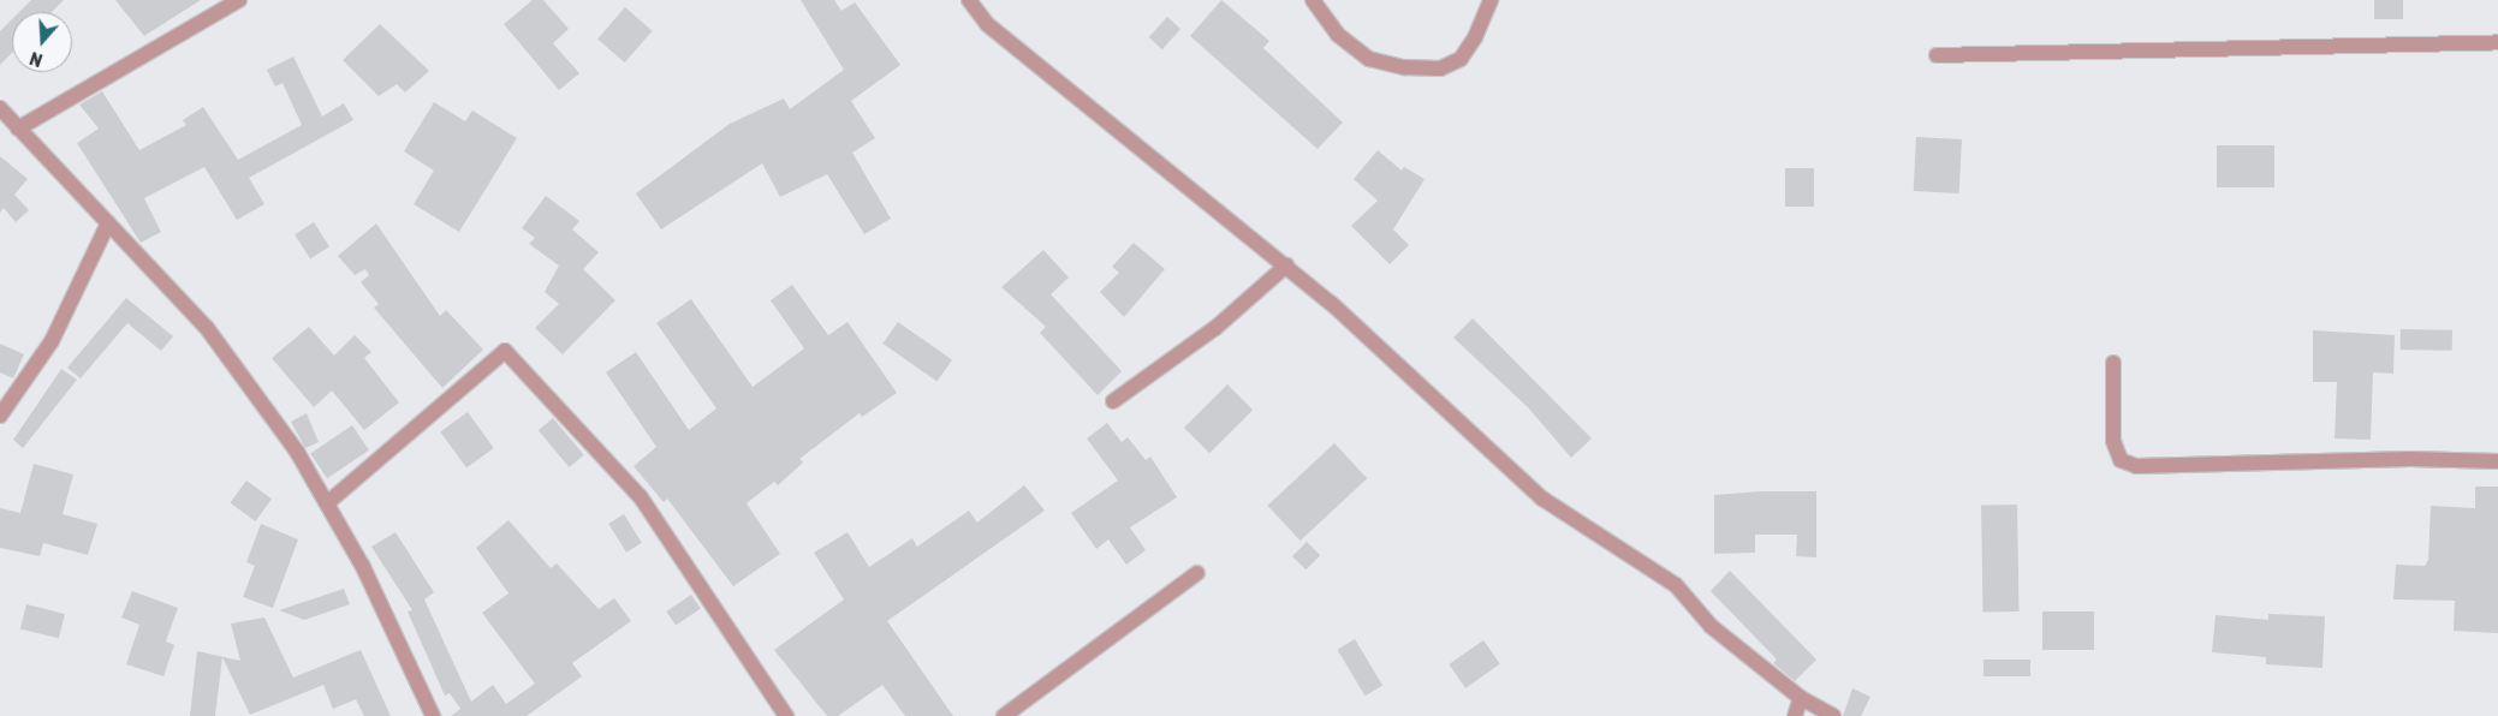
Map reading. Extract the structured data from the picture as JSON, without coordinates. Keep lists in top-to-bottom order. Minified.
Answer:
{"north":"bottom"}
